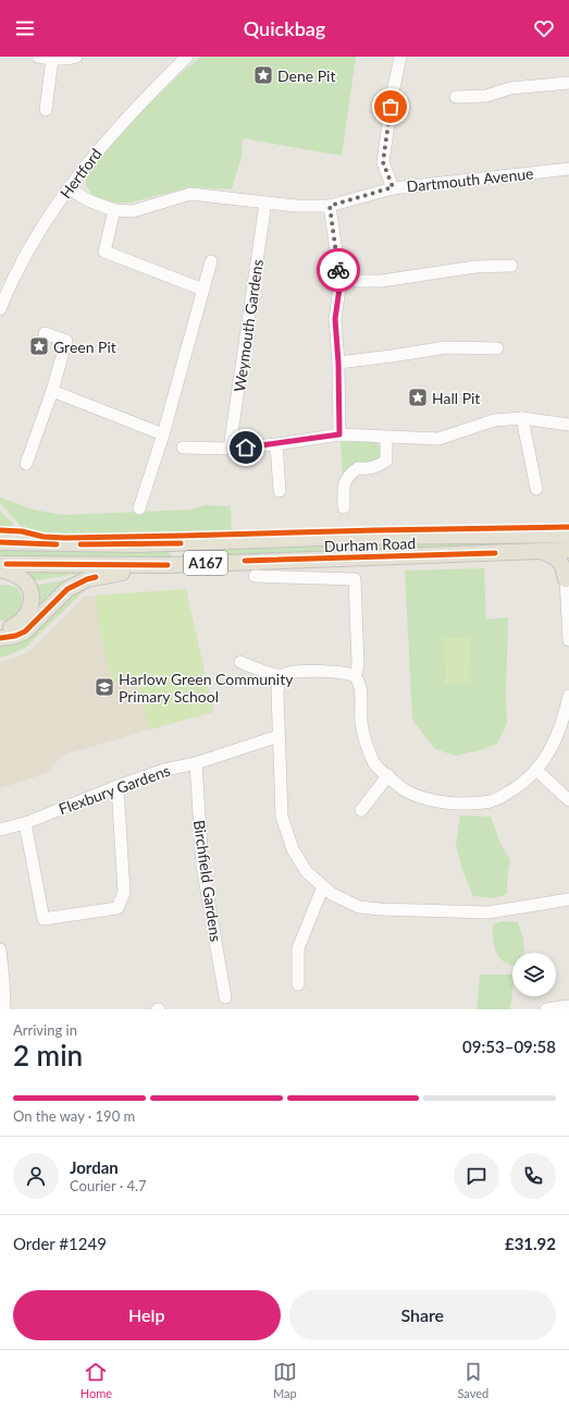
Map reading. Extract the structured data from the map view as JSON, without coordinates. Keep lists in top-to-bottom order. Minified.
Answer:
{"streets":{"main road":["Durham Road","A167"],"street":["Hertford","Dartmouth Avenue","Weymouth Gardens","Flexbury Gardens","Birchfield Gardens"]},"crossings":[["Hertford","Dartmouth Avenue"],["Dartmouth Avenue","Weymouth Gardens"],["Flexbury Gardens","Birchfield Gardens"]],"places":{"place":["Dene Pit","Green Pit","Hall Pit"],"school or university":["Harlow Green Community Primary School"]},"page":{"header":"Quickbag","heading":["2 min","Arriving in","09:53–09:58"],"panel":["Jordan","Courier · 4.7","Order #1249","£31.92"],"bar":"On the way · 190 m","buttons":["Help","Share"],"tabs":["Home","Map","Saved"]}}
